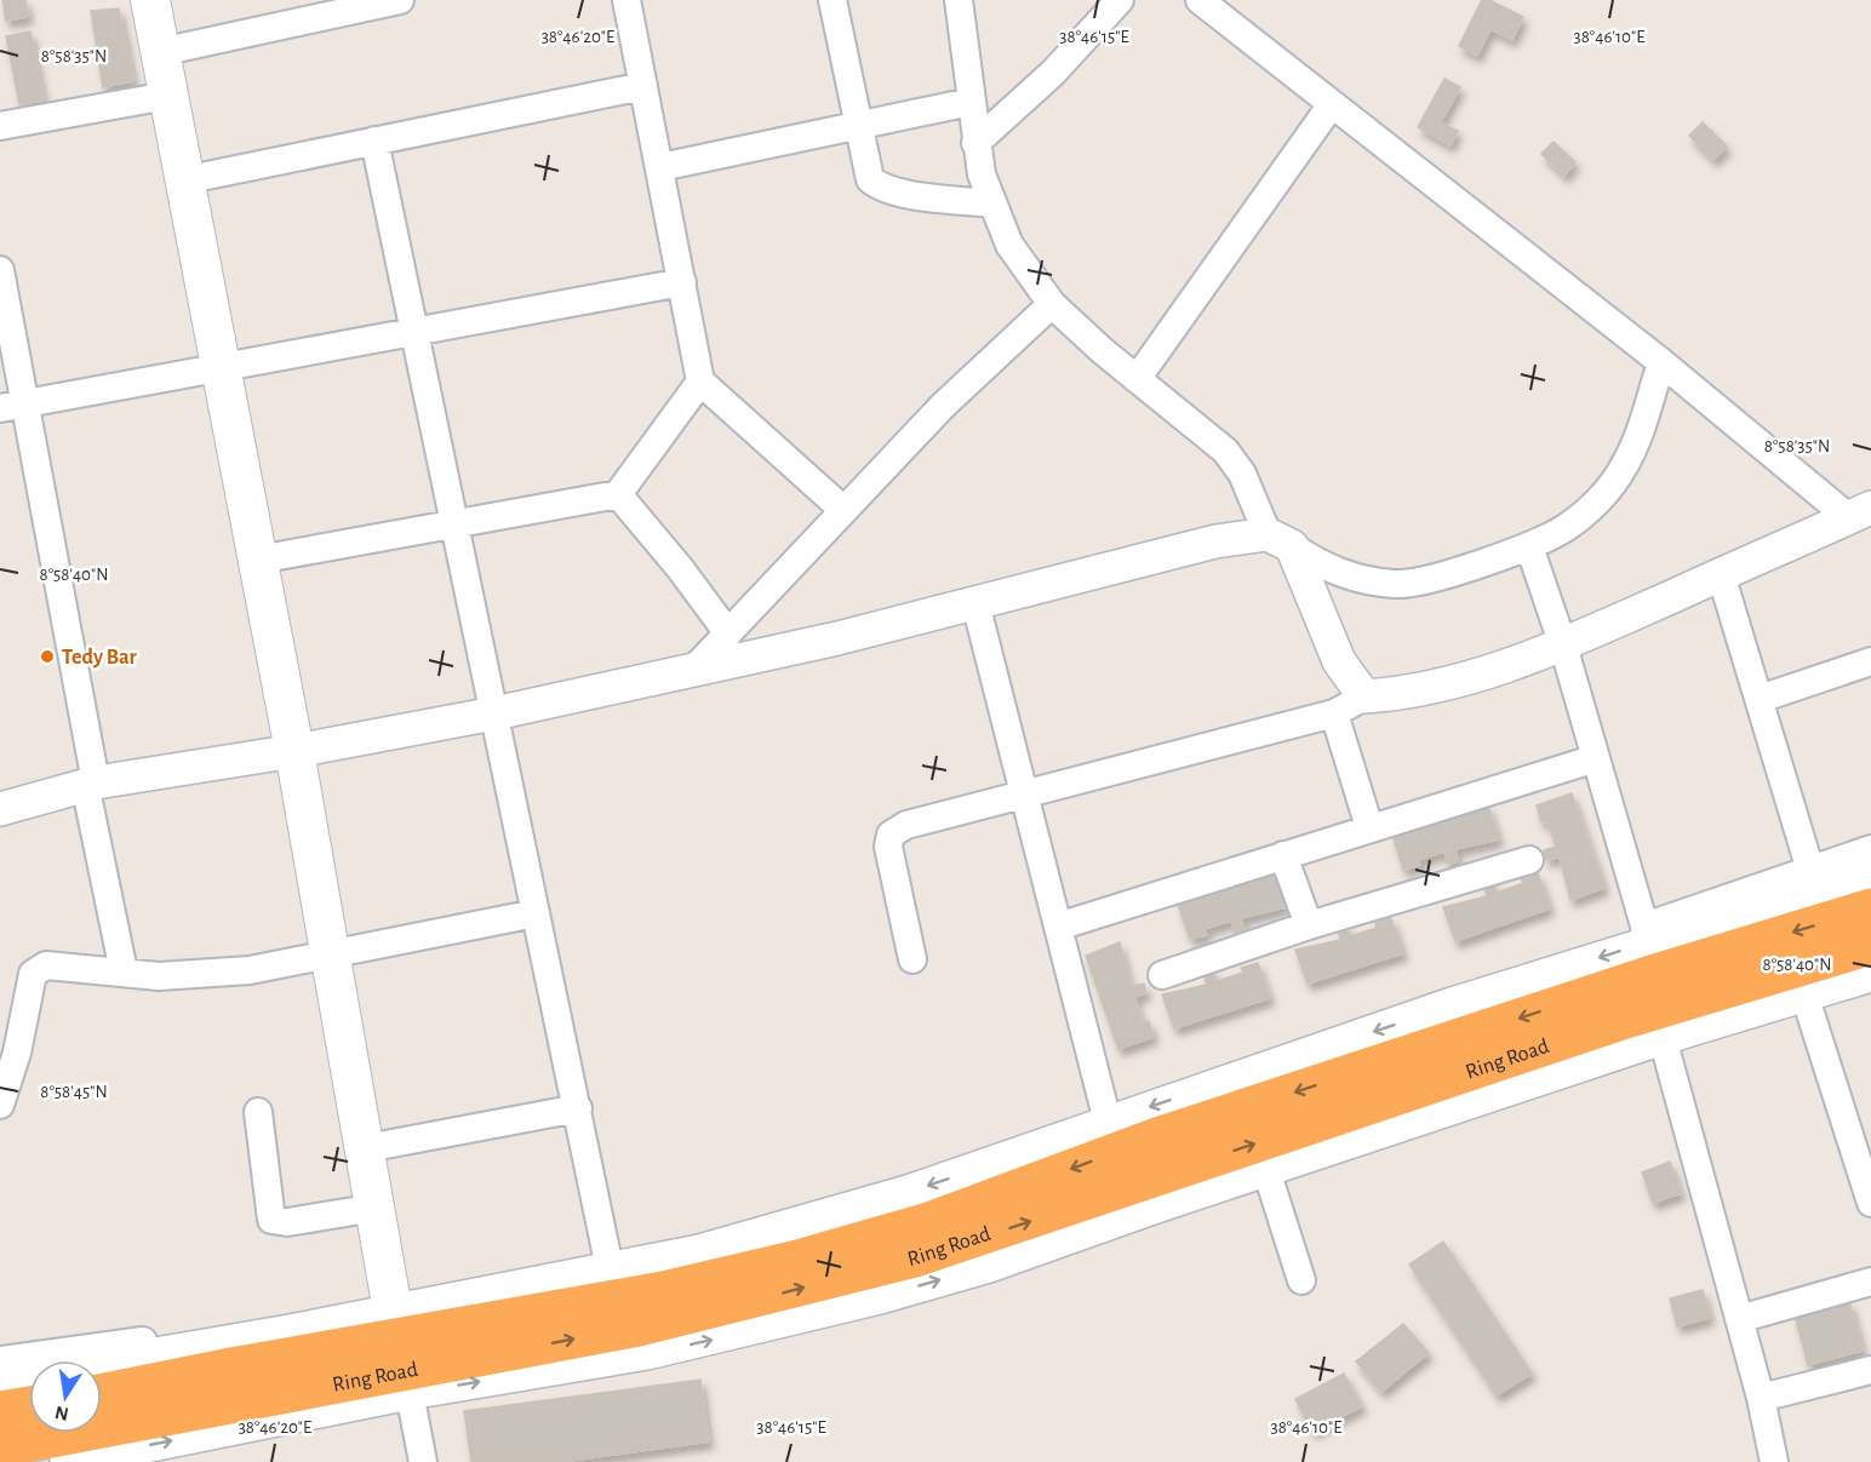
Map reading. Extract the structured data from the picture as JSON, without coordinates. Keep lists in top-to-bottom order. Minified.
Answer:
{"streets":{"highway":["Ring Road"]},"places":["Tedy Bar"],"north":"bottom","coordinates":["38°46'20\"E","38°46'15\"E","38°46'10\"E","8°58'35\"N","8°58'40\"N","8°58'45\"N"]}
